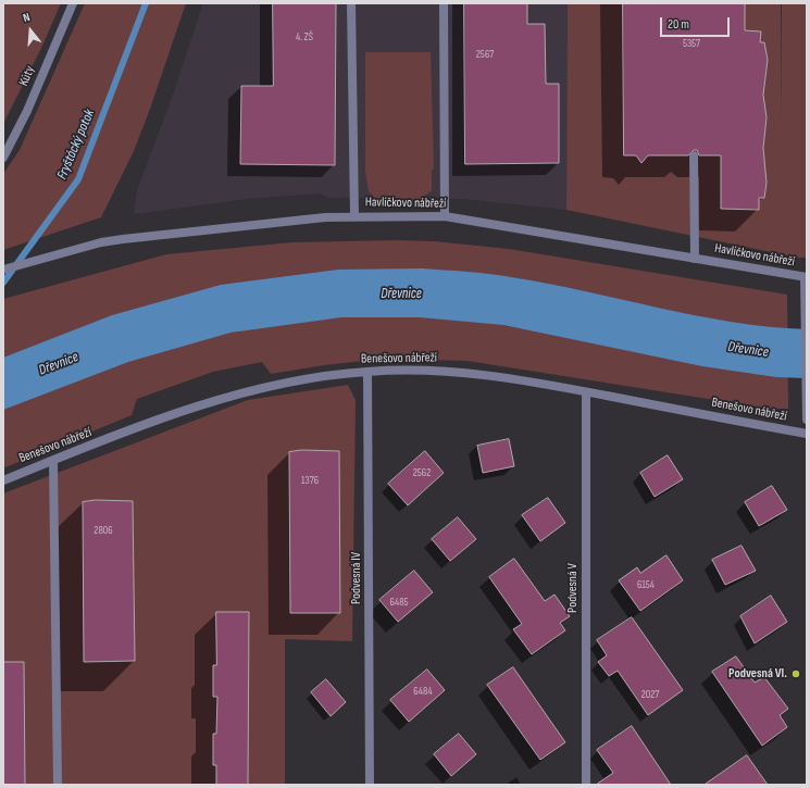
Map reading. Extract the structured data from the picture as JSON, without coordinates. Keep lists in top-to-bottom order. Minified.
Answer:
{"streets":{"street":["Kúty","Havlíčkovo nábřeží","Benešovo nábřeží","Podvesná IV","Podvesná V"]},"crossings":[["Benešovo nábřeží","Podvesná IV"],["Benešovo nábřeží","Podvesná V"]],"water":["Fryštácký potok","Dřevnice"],"places":["Podvesná VI."],"house_numbers":["4. ZŠ","5357","2567","2562","1376","2806","6154","6485","6484","2027"],"scale_bar":"20 m","north":"top"}
